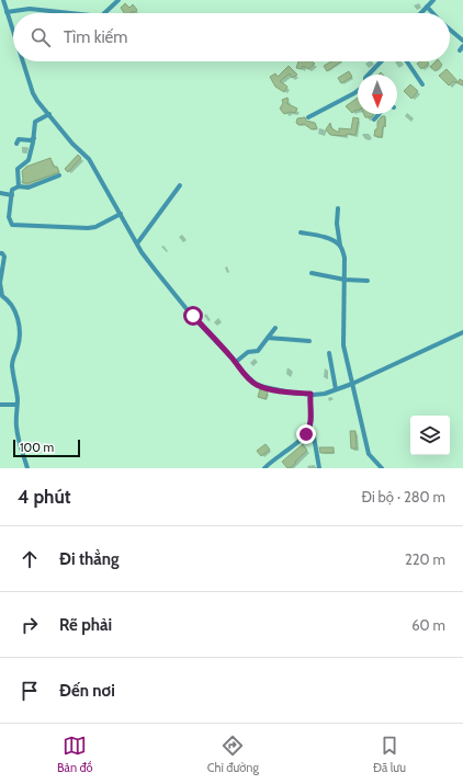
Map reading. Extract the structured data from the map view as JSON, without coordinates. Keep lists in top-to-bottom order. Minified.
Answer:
{"scale_bar":"100 m","north":"bottom","page":{"search":"Tìm kiếm","scale":"100 m","heading":["4 phút","Đi bộ · 280 m"],"list":[["Đi thẳng","220 m"],["Rẽ phải","60 m"],"Đến nơi"],"nav":["Bản đồ","Chỉ đường","Đã lưu"]}}
